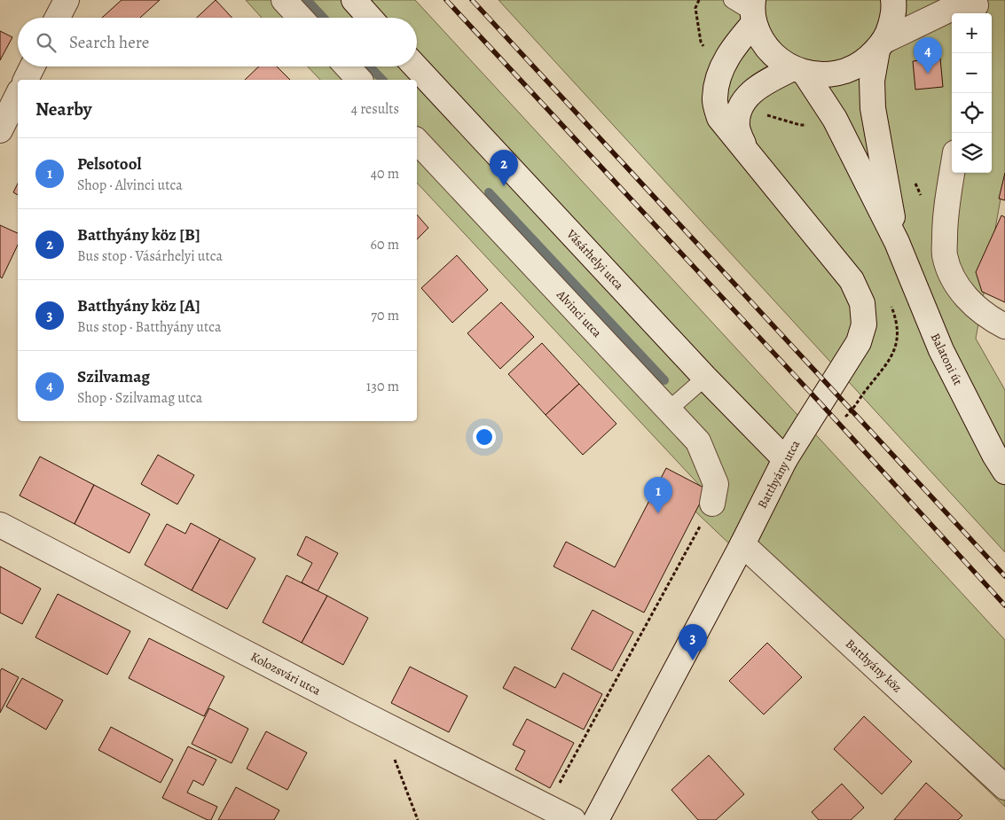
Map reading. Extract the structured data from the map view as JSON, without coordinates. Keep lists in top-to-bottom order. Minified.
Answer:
{"streets":{"street":["Vásárhelyi utca","Alvinci utca","Balatoni út","Batthyány utca","Batthyány köz","Kolozsvári utca"]},"crossings":[["Vásárhelyi utca","Batthyány utca"],["Batthyány utca","Batthyány köz"]],"page":{"map_buttons":["+","−"],"search":"Search here","pins":["4","2","1","3"],"heading":["Nearby","4 results"],"list":[{"mark":"1","name":"Pelsotool","note":"Shop · Alvinci utca","value":"40 m"},{"mark":"2","name":"Batthyány köz [B]","note":"Bus stop · Vásárhelyi utca","value":"60 m"},{"mark":"3","name":"Batthyány köz [A]","note":"Bus stop · Batthyány utca","value":"70 m"},{"mark":"4","name":"Szilvamag","note":"Shop · Szilvamag utca","value":"130 m"}]}}
